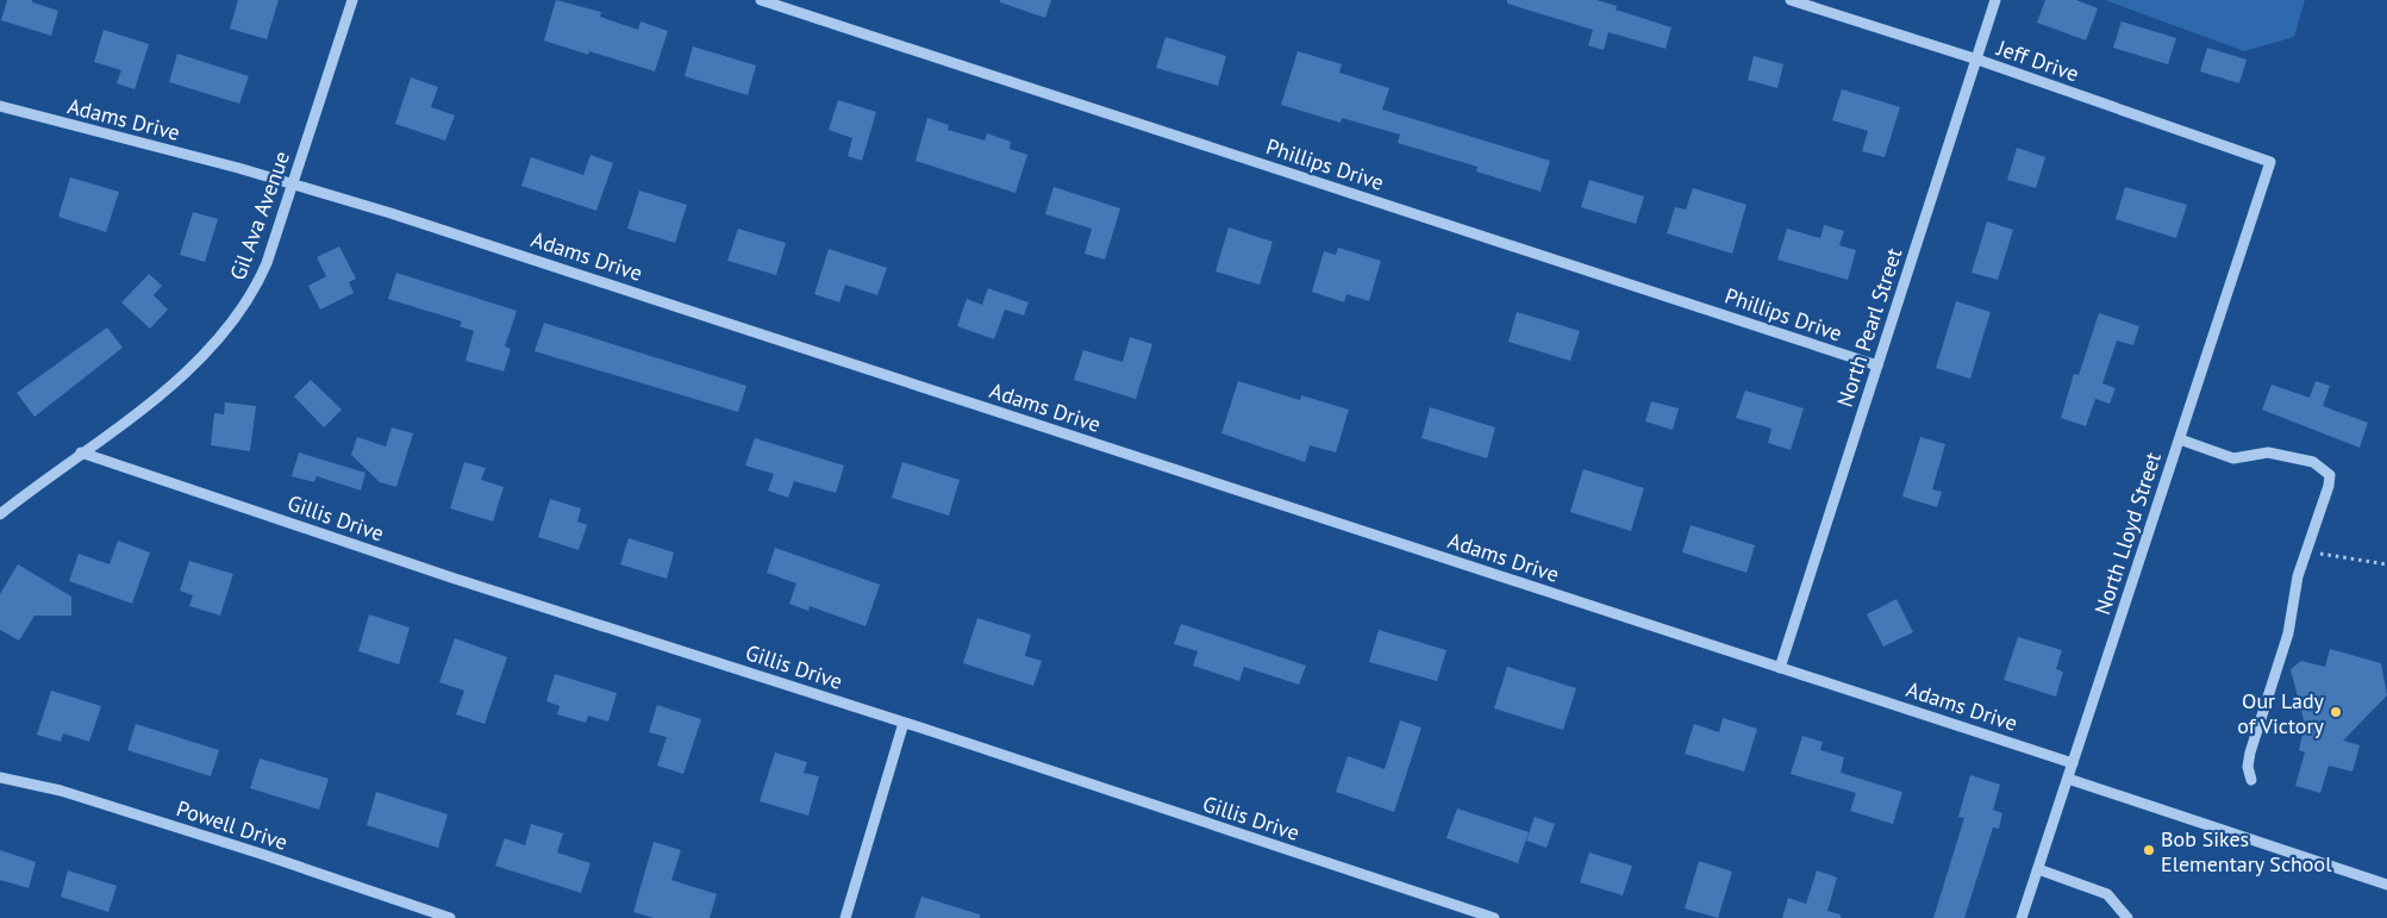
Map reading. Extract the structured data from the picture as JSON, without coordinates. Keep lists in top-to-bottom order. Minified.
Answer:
{"streets":{"street":["Jeff Drive","Adams Drive","Phillips Drive","Gil Ava Avenue","North Pearl Street","Gillis Drive","North Lloyd Street","Powell Drive"]},"crossings":[["Jeff Drive","North Pearl Street"],["Jeff Drive","North Lloyd Street"],["Adams Drive","Gil Ava Avenue"],["Adams Drive","North Pearl Street"],["Adams Drive","North Lloyd Street"],["Phillips Drive","North Pearl Street"],["Gil Ava Avenue","Gillis Drive"]],"places":["Our Lady of Victory","Bob Sikes Elementary School"]}
